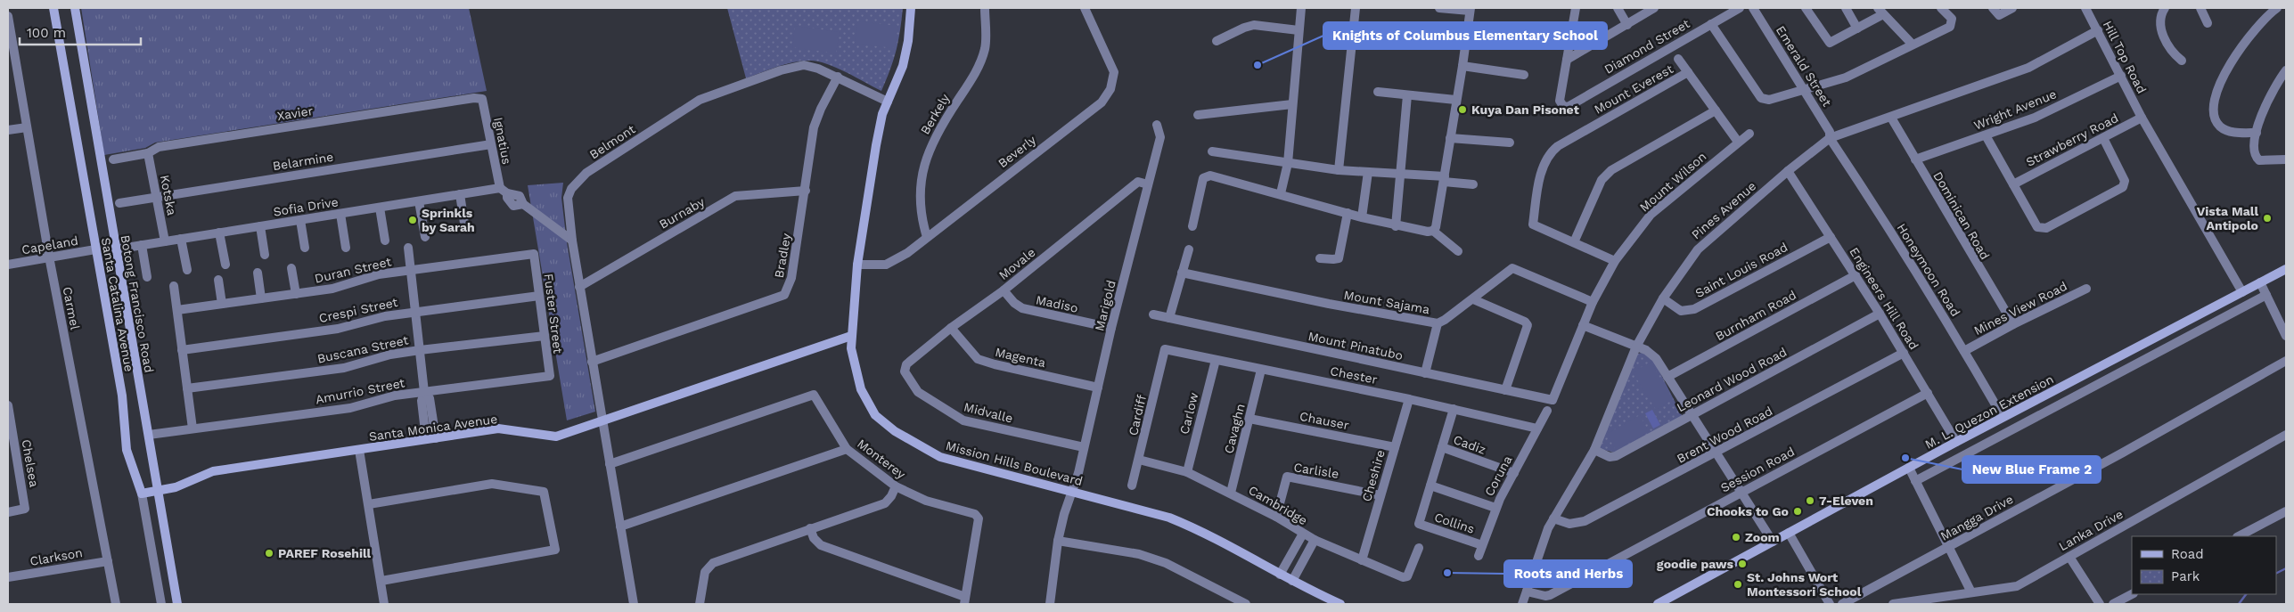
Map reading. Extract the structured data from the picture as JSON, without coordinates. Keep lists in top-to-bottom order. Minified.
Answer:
{"streets":{"street":["Diamond Street","Hill Top Road","Emerald Street","Mount Everest","Wright Avenue","Xavier","Berkely","Strawberry Road","Ignatius","Belmont","Beverly","Belarmine","Mount Wilson","Kotska","Sofia Drive","Pines Avenue","Burnaby","Dominican Road","Capeland","Bradley","Movale","Duran Street","Saint Louis Road","Honeymoon Road","Engineers Hill Road","Mount Sajama","Botong Francisco Road","Madiso","Santa Catalina Avenue","Marigold","Carmel","Mines View Road","Crespi Street","Fuster Street","Burnham Road","Mount Pinatubo","Buscana Street","Magenta","Chester","Leonard Wood Road","Amurrio Street","M. L. Quezon Extension","Midvalle","Carlow","Cardiff","Chauser","Santa Monica Avenue","Cavaghn","Brent Wood Road","Cadiz","Monterey","Chelsea","Mission Hills Boulevard","Session Road","Carlisle","Cheshire","Coruna","Cambridge","Mangga Drive","Collins","Lanka Drive","Clarkson"]},"crossings":[["Hill Top Road","Wright Avenue"],["Hill Top Road","Strawberry Road"],["Hill Top Road","Pines Avenue"],["Hill Top Road","M. L. Quezon Extension"],["Emerald Street","Pines Avenue"],["Emerald Street","Honeymoon Road"],["Mount Everest","Mount Wilson"],["Wright Avenue","Dominican Road"],["Xavier","Ignatius"],["Xavier","Kotska"],["Berkely","Beverly"],["Ignatius","Belarmine"],["Ignatius","Sofia Drive"],["Belmont","Burnaby"],["Belmont","Bradley"],["Belmont","Santa Monica Avenue"],["Belmont","Monterey"],["Belmont","Mission Hills Boulevard"],["Beverly","Mission Hills Boulevard"],["Belarmine","Kotska"],["Mount Wilson","Mount Sajama"],["Mount Wilson","Mount Pinatubo"],["Kotska","Sofia Drive"],["Sofia Drive","Botong Francisco Road"],["Pines Avenue","Dominican Road"],["Pines Avenue","Saint Louis Road"],["Pines Avenue","Honeymoon Road"],["Pines Avenue","Engineers Hill Road"],["Pines Avenue","Leonard Wood Road"],["Pines Avenue","Brent Wood Road"],["Pines Avenue","Session Road"],["Burnaby","Bradley"],["Dominican Road","Mines View Road"],["Capeland","Santa Catalina Avenue"],["Capeland","Carmel"],["Movale","Madiso"],["Movale","Marigold"],["Movale","Magenta"],["Movale","Midvalle"],["Duran Street","Fuster Street"],["Saint Louis Road","Engineers Hill Road"],["Honeymoon Road","Mines View Road"],["Honeymoon Road","M. L. Quezon Extension"],["Engineers Hill Road","Burnham Road"],["Engineers Hill Road","Leonard Wood Road"],["Engineers Hill Road","M. L. Quezon Extension"],["Engineers Hill Road","Brent Wood Road"],["Engineers Hill Road","Session Road"],["Botong Francisco Road","Amurrio Street"],["Botong Francisco Road","Santa Monica Avenue"],["Madiso","Marigold"],["Santa Catalina Avenue","Santa Monica Avenue"],["Marigold","Magenta"],["Marigold","Midvalle"],["Marigold","Mission Hills Boulevard"],["Carmel","Clarkson"],["Crespi Street","Fuster Street"],["Fuster Street","Buscana Street"],["Fuster Street","Amurrio Street"],["Chester","Carlow"],["Chester","Cardiff"],["Chester","Cavaghn"],["Chester","Cheshire"],["Chester","Coruna"],["Carlow","Cambridge"],["Cardiff","Cambridge"],["Chauser","Cavaghn"],["Chauser","Cheshire"],["Santa Monica Avenue","Mission Hills Boulevard"],["Cavaghn","Cambridge"],["Cadiz","Coruna"],["Carlisle","Cheshire"],["Carlisle","Cambridge"],["Cheshire","Cambridge"],["Coruna","Collins"]],"places":["Knights of Columbus Elementary School","Kuya Dan Pisonet","Vista Mall Antipolo","Sprinkls by Sarah","New Blue Frame 2","7-Eleven","Chooks to Go","Zoom","PAREF Rosehill","goodie paws","Roots and Herbs","St. Johns Wort Montessori School"],"legend":["Road","Park"],"scale_bar":"100 m"}
